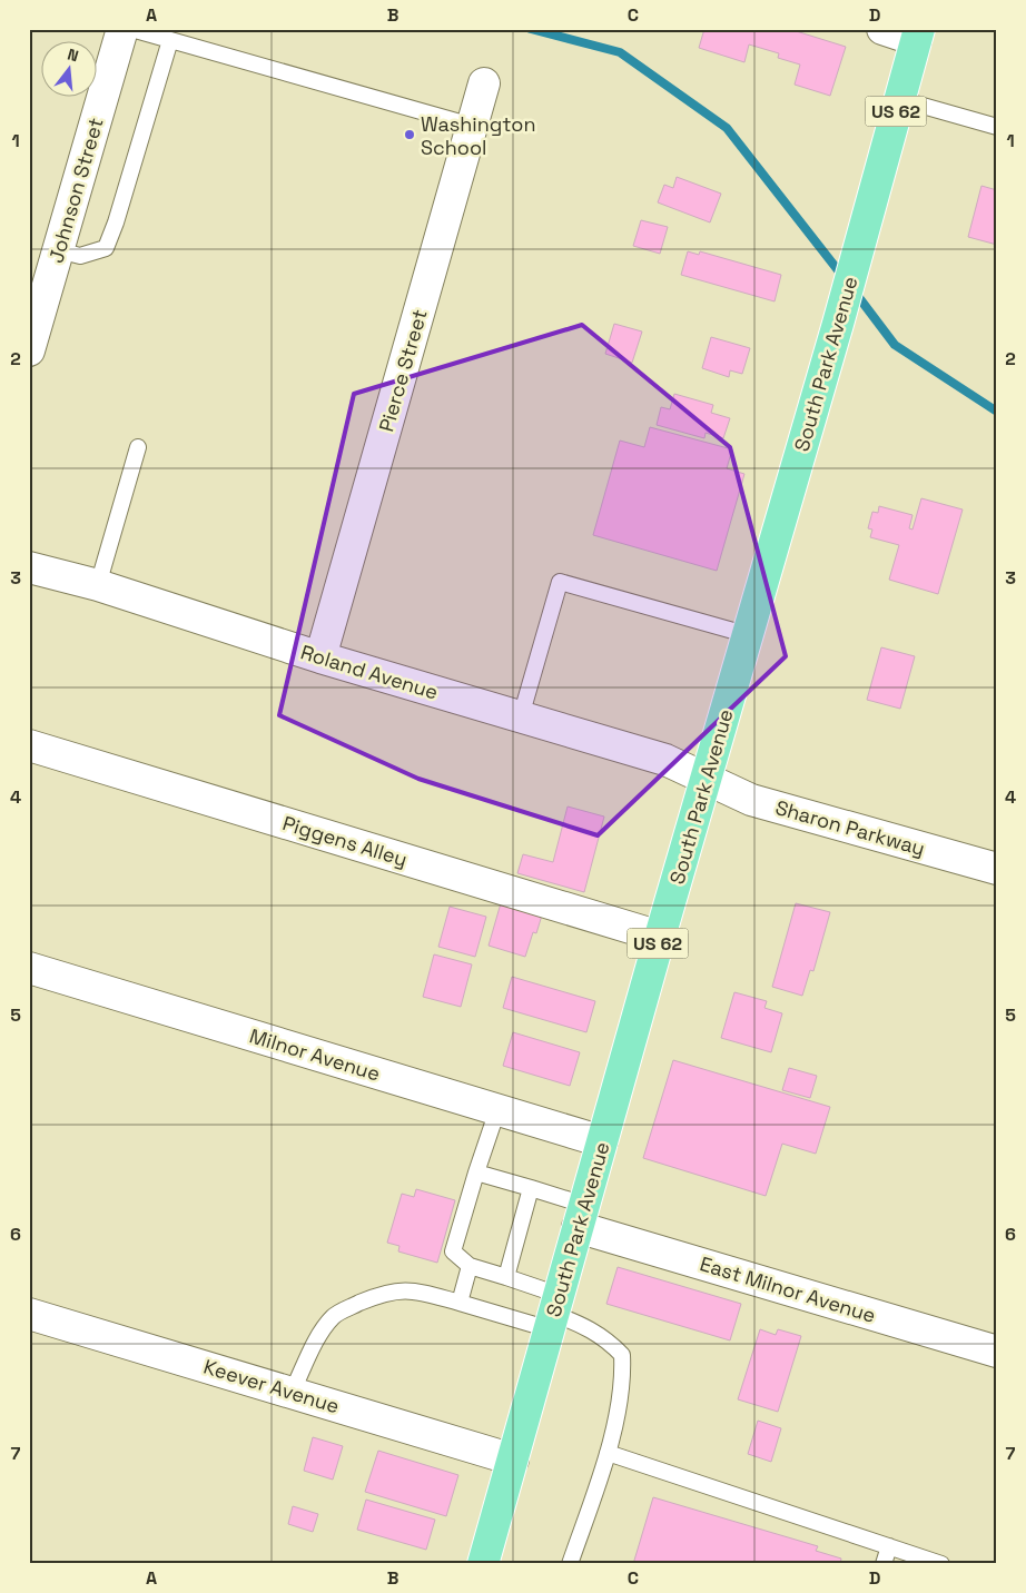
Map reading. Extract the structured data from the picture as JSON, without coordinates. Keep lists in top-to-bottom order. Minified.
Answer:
{"streets":{"main road":["US 62","South Park Avenue"],"street":["Johnson Street","Pierce Street","Roland Avenue","Sharon Parkway","Piggens Alley","Milnor Avenue","East Milnor Avenue","Keever Avenue"]},"crossings":[["South Park Avenue","Roland Avenue"],["South Park Avenue","Sharon Parkway"],["South Park Avenue","Piggens Alley"],["South Park Avenue","Milnor Avenue"],["South Park Avenue","East Milnor Avenue"],["South Park Avenue","Keever Avenue"],["Pierce Street","Roland Avenue"],["Roland Avenue","Sharon Parkway"]],"places":["Washington School"],"north":"top","grid":{"columns":["A","B","C","D"],"rows":["1","2","3","4","5","6","7"]}}
